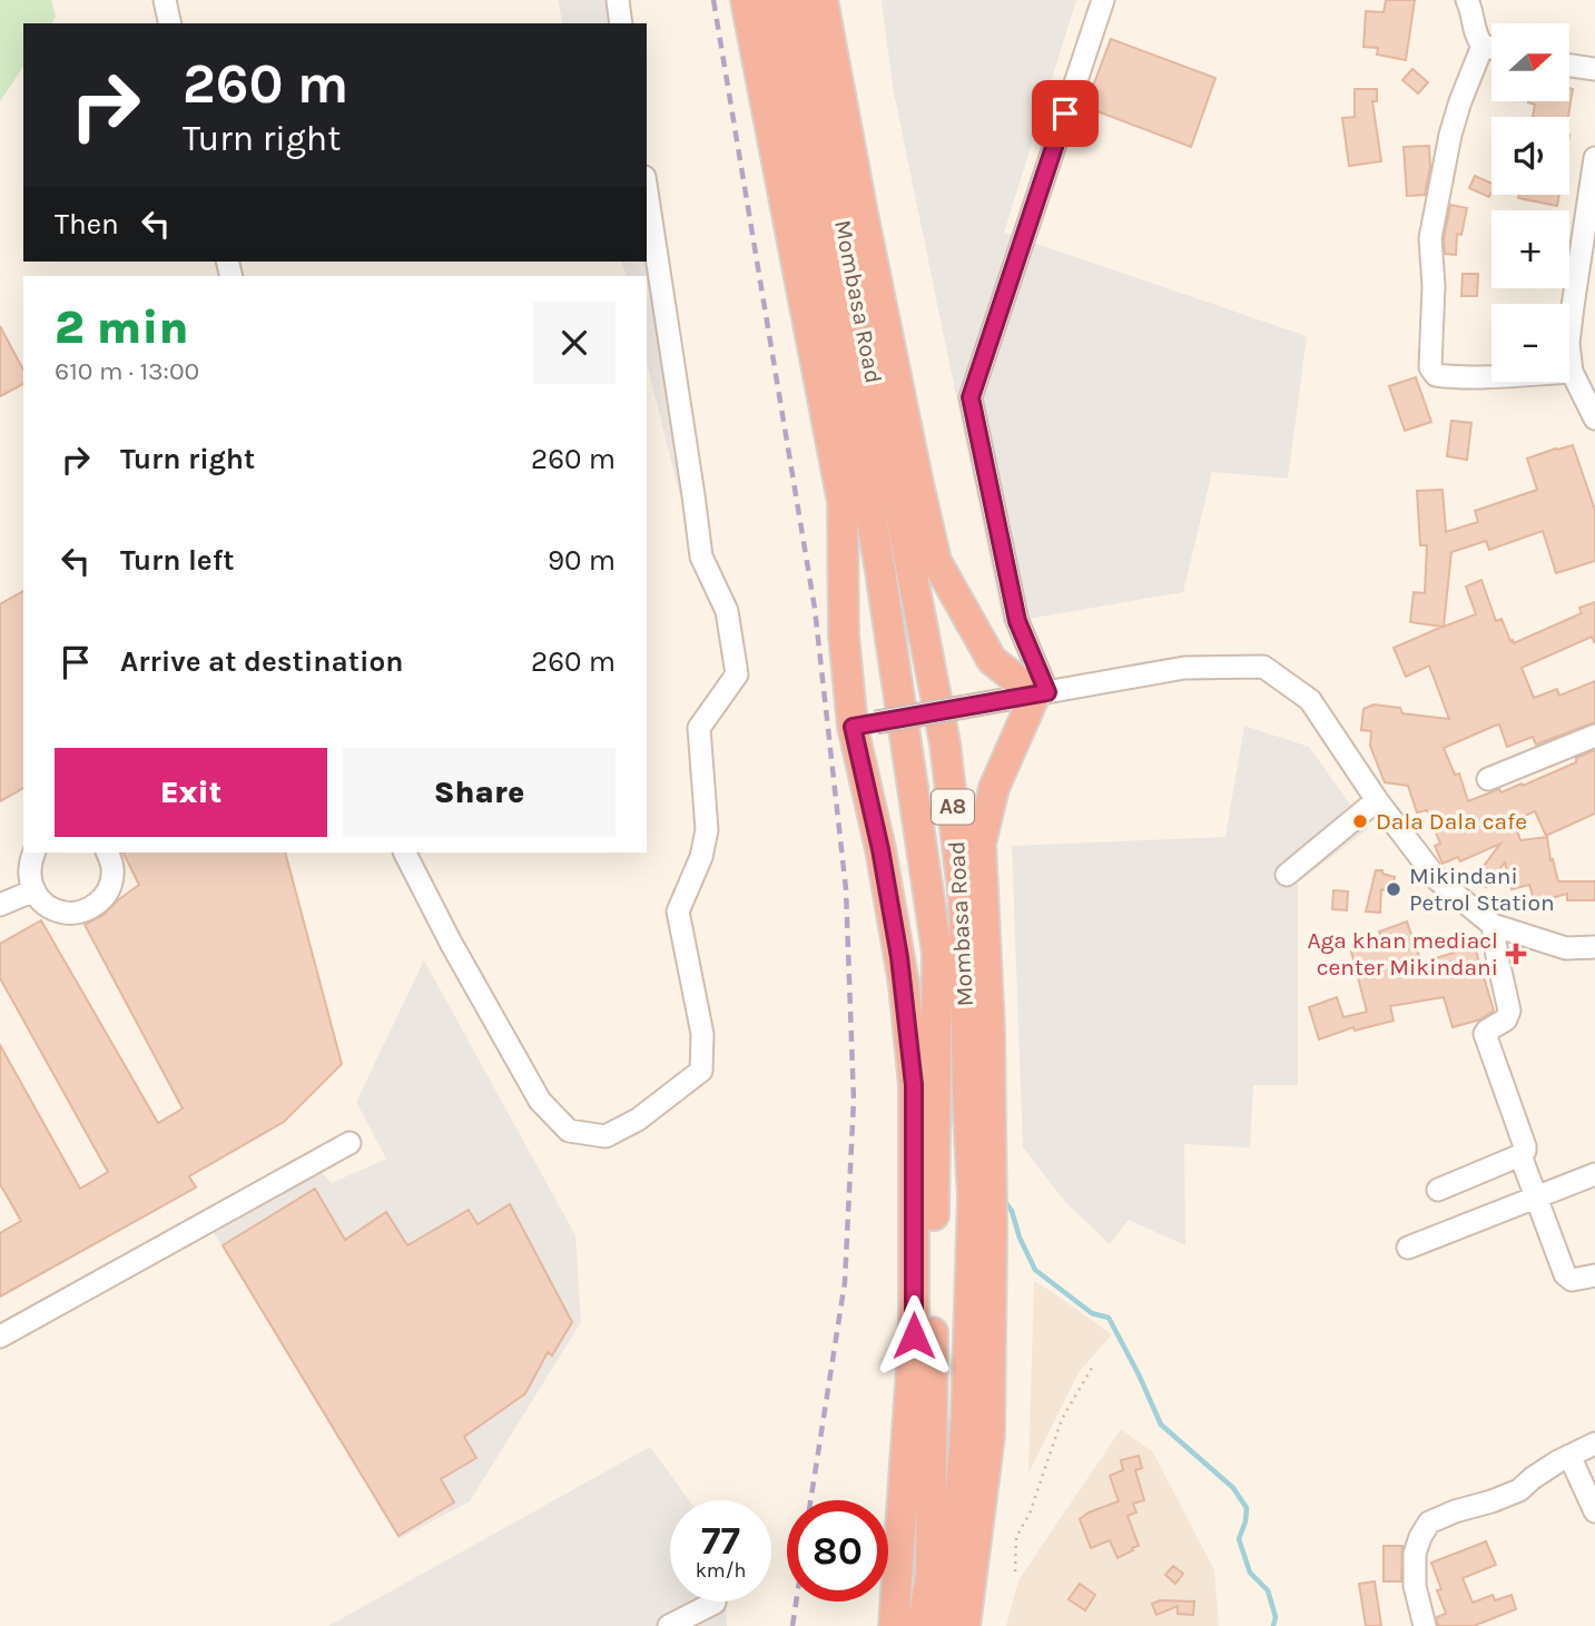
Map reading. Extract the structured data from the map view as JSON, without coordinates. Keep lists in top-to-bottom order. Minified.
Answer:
{"streets":{"highway":["Mombasa Road","A8"]},"places":{"other":["Dala Dala cafe","Mikindani Petrol Station"],"health":["Aga khan mediacl center Mikindani"]},"north":"right","page":{"map_buttons":["+","−"],"turn":["260 m","Turn right"],"then":"Then","heading":["2 min","610 m · 13:00"],"list":[{"name":"Turn right","value":"260 m"},{"name":"Turn left","value":"90 m"},{"name":"Arrive at destination","value":"260 m"}],"buttons":["Exit","Share"],"speed":"77 km/h","limit":"80"}}
